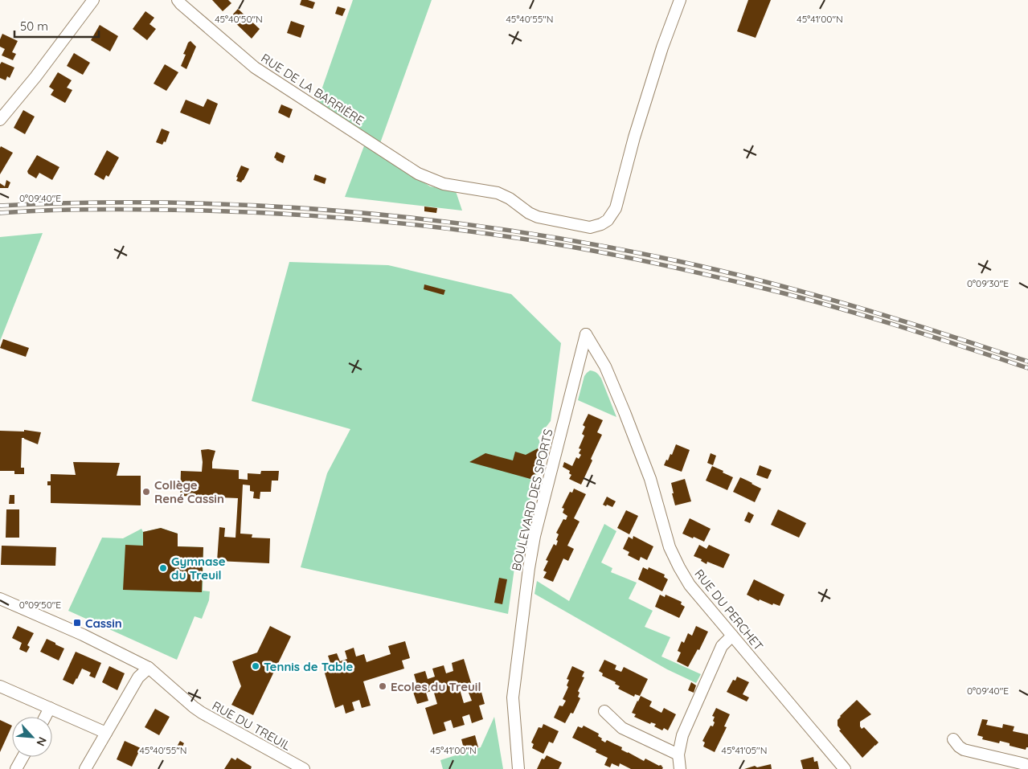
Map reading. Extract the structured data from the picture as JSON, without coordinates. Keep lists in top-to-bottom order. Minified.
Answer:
{"streets":{"street":["RUE DE LA BARRIÈRE","BOULEVARD DES SPORTS","RUE DU PERCHET","RUE DU TREUIL"]},"crossings":[["BOULEVARD DES SPORTS","RUE DU PERCHET"]],"places":{"other":["Collège René Cassin","Gymnase du Treuil","Tennis de Table","Ecoles du Treuil"],"transit":["Cassin"]},"scale_bar":"50 m","north":"bottom right","coordinates":["45°40'50\"N","45°40'55\"N","45°41'00\"N","0°09'40\"E","0°09'30\"E","0°09'50\"E","45°41'05\"N"]}
